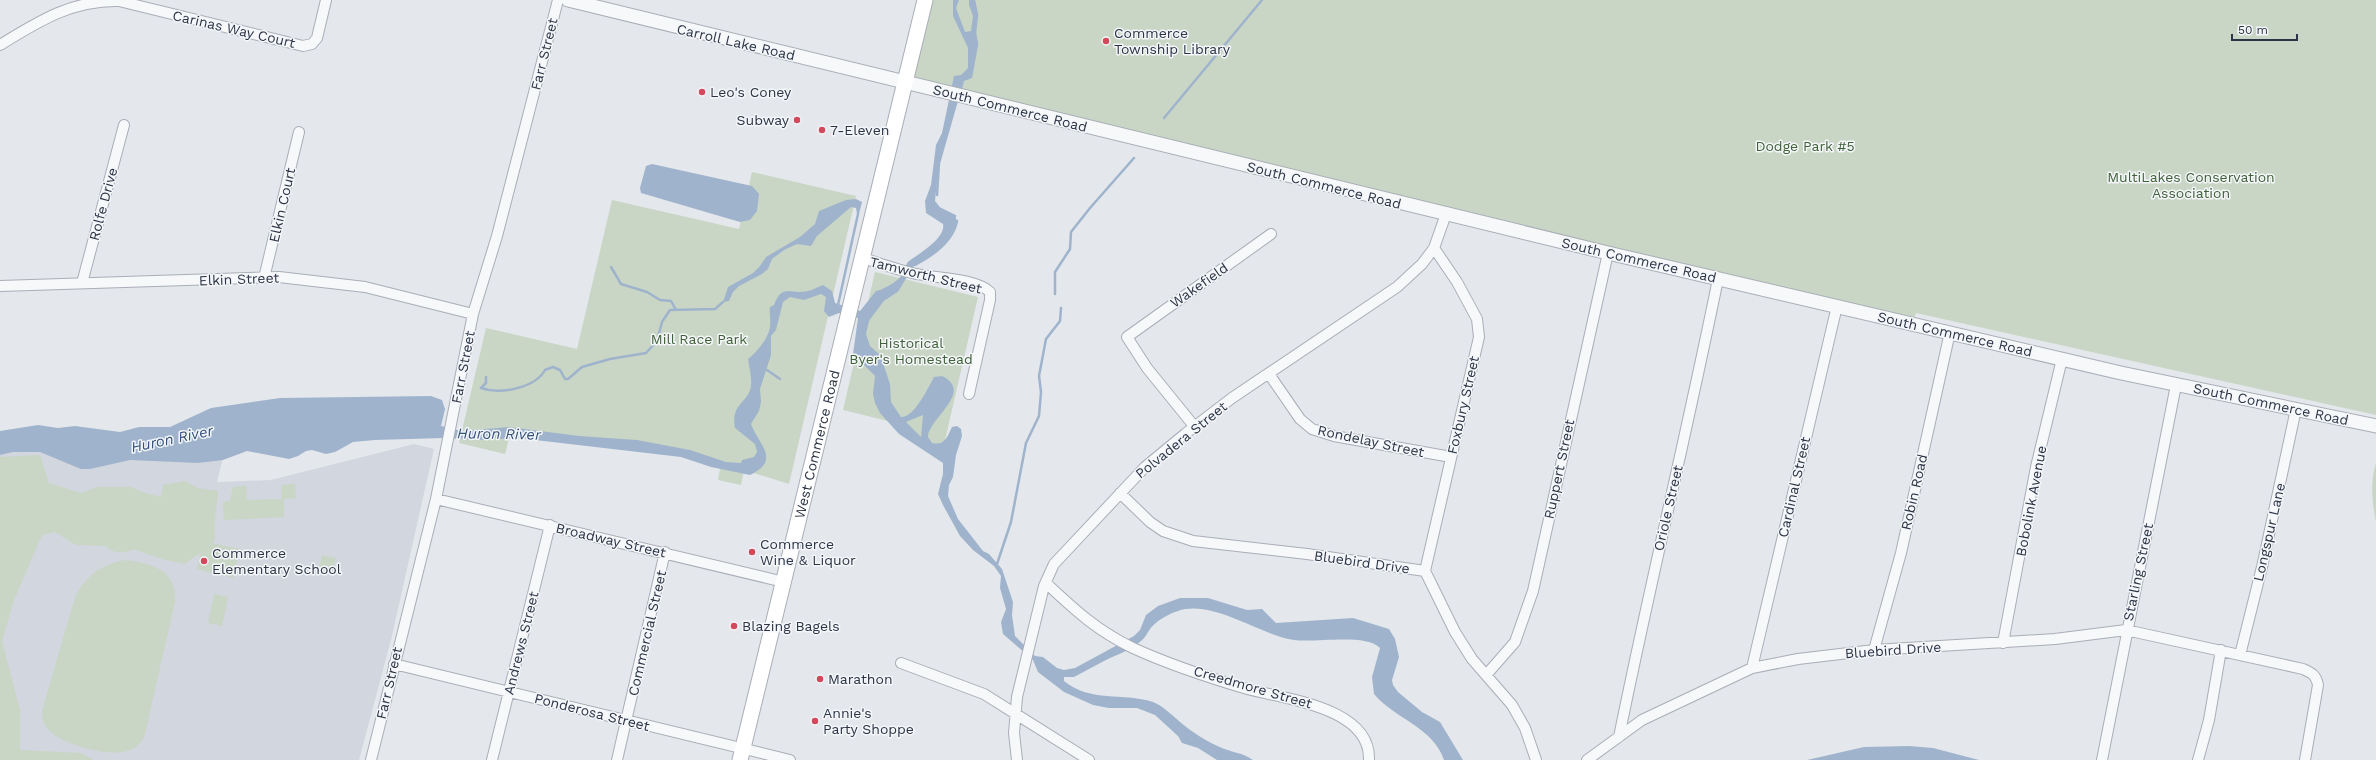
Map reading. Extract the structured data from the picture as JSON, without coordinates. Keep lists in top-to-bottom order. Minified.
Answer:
{"streets":{"main road":["West Commerce Road"],"street":["Carinas Way Court","Carroll Lake Road","Farr Street","South Commerce Road","Rolfe Drive","Elkin Court","Tamworth Street","Elkin Street","Wakefield","Foxbury Street","Polvadera Street","Rondelay Street","Ruppert Street","Cardinal Street","Robin Road","Bobolink Avenue","Oriole Street","Longspur Lane","Broadway Street","Bluebird Drive","Starling Street","Commercial Street","Andrews Street","Creedmore Street","Ponderosa Street"]},"crossings":[["Carroll Lake Road","South Commerce Road"],["Carroll Lake Road","West Commerce Road"],["Farr Street","Elkin Street"],["Farr Street","Broadway Street"],["Farr Street","Ponderosa Street"],["South Commerce Road","Polvadera Street"],["South Commerce Road","West Commerce Road"],["South Commerce Road","Ruppert Street"],["South Commerce Road","Cardinal Street"],["South Commerce Road","Robin Road"],["South Commerce Road","Bobolink Avenue"],["South Commerce Road","Oriole Street"],["South Commerce Road","Longspur Lane"],["South Commerce Road","Starling Street"],["Rolfe Drive","Elkin Street"],["Elkin Court","Elkin Street"],["Tamworth Street","West Commerce Road"],["Wakefield","Polvadera Street"],["Foxbury Street","Polvadera Street"],["Foxbury Street","Rondelay Street"],["Foxbury Street","Bluebird Drive"],["Polvadera Street","Rondelay Street"],["Polvadera Street","Bluebird Drive"],["Polvadera Street","Creedmore Street"],["West Commerce Road","Broadway Street"],["West Commerce Road","Ponderosa Street"],["Ruppert Street","Bluebird Drive"],["Cardinal Street","Bluebird Drive"],["Robin Road","Bluebird Drive"],["Bobolink Avenue","Bluebird Drive"],["Oriole Street","Bluebird Drive"],["Longspur Lane","Bluebird Drive"],["Broadway Street","Commercial Street"],["Broadway Street","Andrews Street"],["Bluebird Drive","Starling Street"],["Commercial Street","Ponderosa Street"],["Andrews Street","Ponderosa Street"]],"water":["Huron River"],"parks":["Dodge Park #5","MultiLakes Conservation Association","Mill Race Park","Historical Byer's Homestead"],"places":["Commerce Township Library","Leo's Coney","Subway","7-Eleven","Commerce Wine & Liquor","Commerce Elementary School","Blazing Bagels","Marathon","Annie's Party Shoppe"],"scale_bar":"50 m"}
